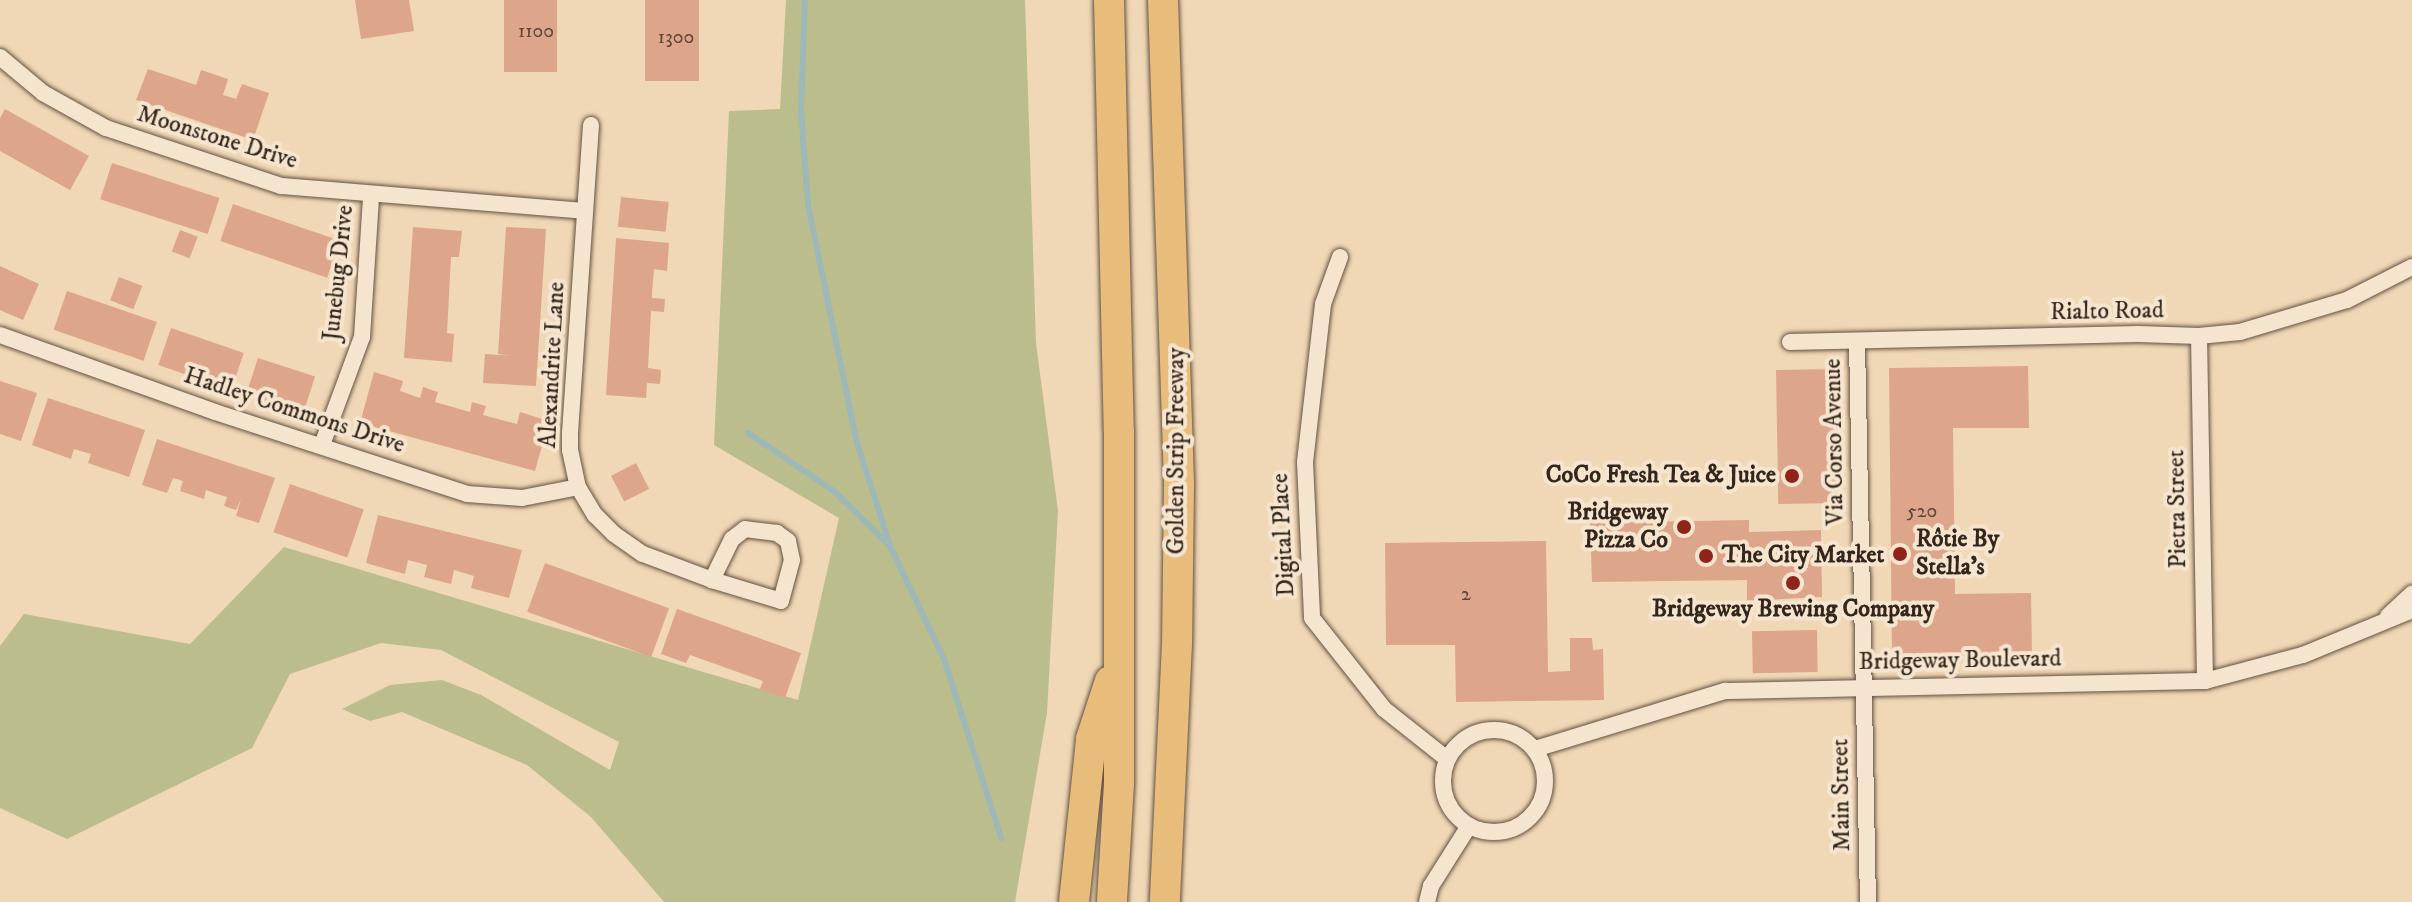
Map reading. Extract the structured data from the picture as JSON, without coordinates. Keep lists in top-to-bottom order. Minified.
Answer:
{"streets":{"highway":["Golden Strip Freeway"],"street":["Moonstone Drive","Junebug Drive","Rialto Road","Alexandrite Lane","Hadley Commons Drive","Via Corso Avenue","Pietra Street","Digital Place","Bridgeway Boulevard","Main Street"]},"crossings":[["Moonstone Drive","Junebug Drive"],["Moonstone Drive","Alexandrite Lane"],["Junebug Drive","Hadley Commons Drive"],["Rialto Road","Via Corso Avenue"],["Rialto Road","Pietra Street"],["Alexandrite Lane","Hadley Commons Drive"],["Via Corso Avenue","Bridgeway Boulevard"],["Via Corso Avenue","Main Street"],["Pietra Street","Bridgeway Boulevard"],["Digital Place","Bridgeway Boulevard"],["Bridgeway Boulevard","Main Street"]],"places":["CoCo Fresh Tea & Juice","Bridgeway Pizza Co","Rôtie By Stella's","The City Market","Bridgeway Brewing Company"],"house_numbers":["1100","1300","520","2"]}
